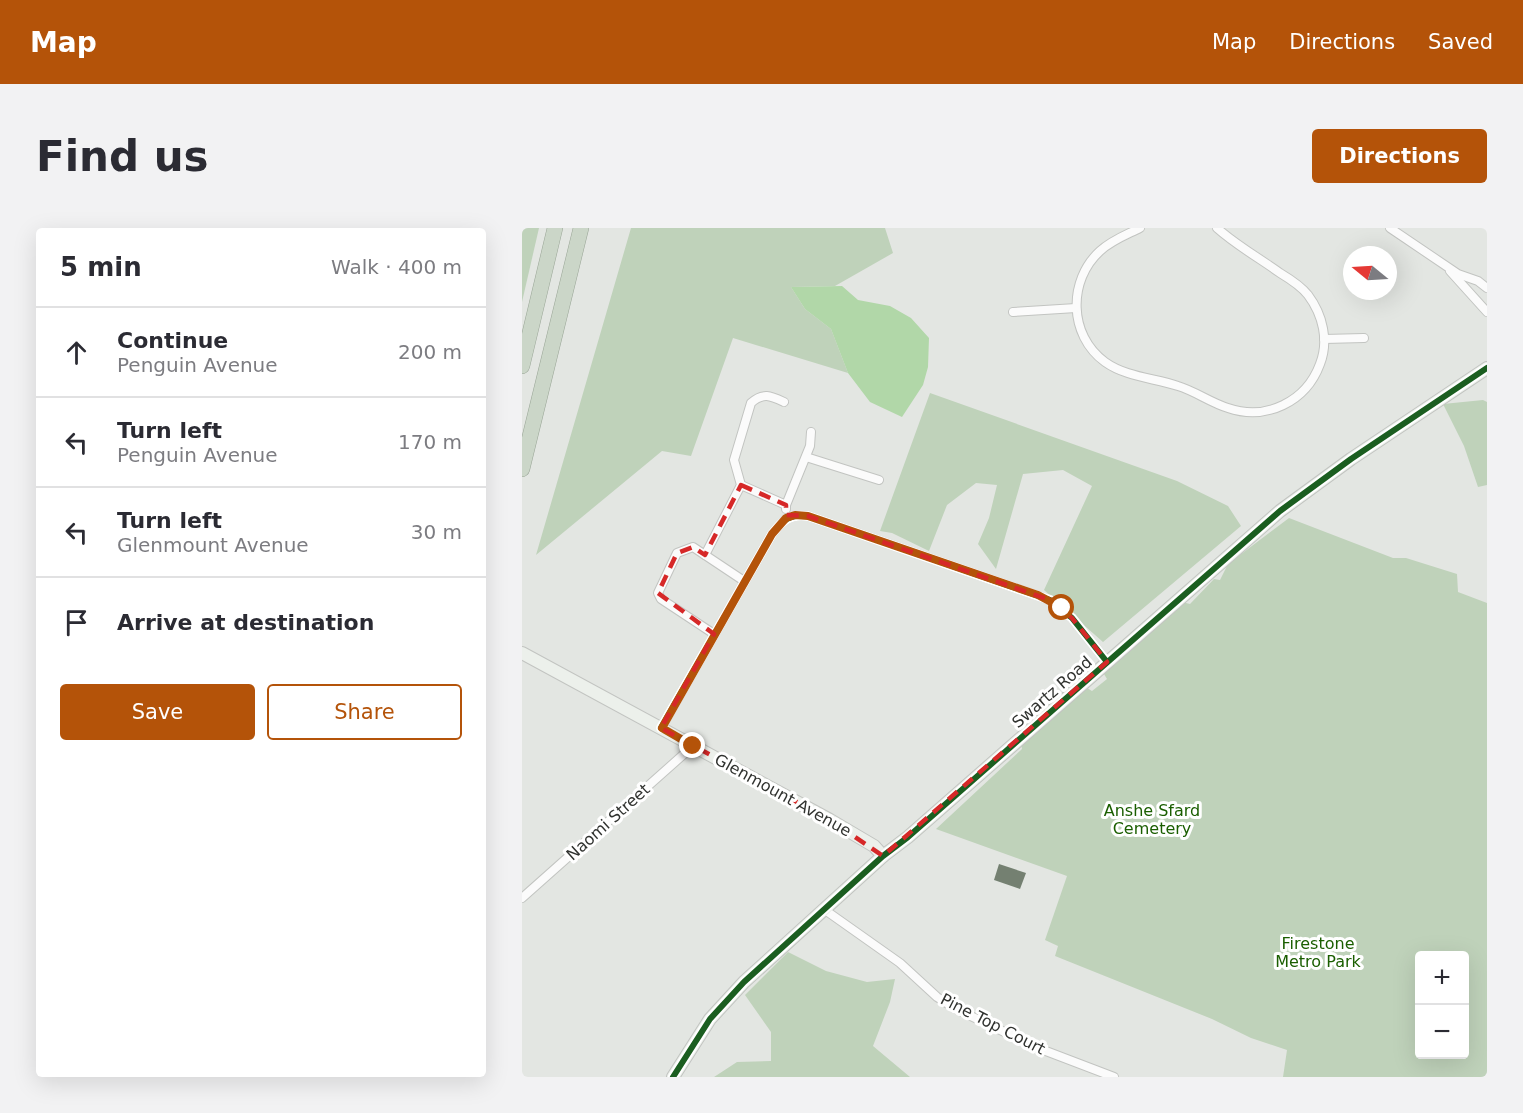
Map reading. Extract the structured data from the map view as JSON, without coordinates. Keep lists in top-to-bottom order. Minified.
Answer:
{"streets":{"street":["Swartz Road","Glenmount Avenue","Naomi Street","Pine Top Court"]},"crossings":[["Swartz Road","Glenmount Avenue"],["Swartz Road","Pine Top Court"],["Glenmount Avenue","Naomi Street"]],"parks":["Anshe Sfard Cemetery","Firestone Metro Park"],"north":"left","page":{"header":"Map","nav":["Map","Directions","Saved"],"buttons":["Directions",["Save","Share"]],"title":"Find us","heading":["5 min","Walk · 400 m"],"list":[["Continue","Penguin Avenue","200 m"],["Turn left","Penguin Avenue","170 m"],["Turn left","Glenmount Avenue","30 m"],"Arrive at destination"],"map_buttons":["+","−"]}}
